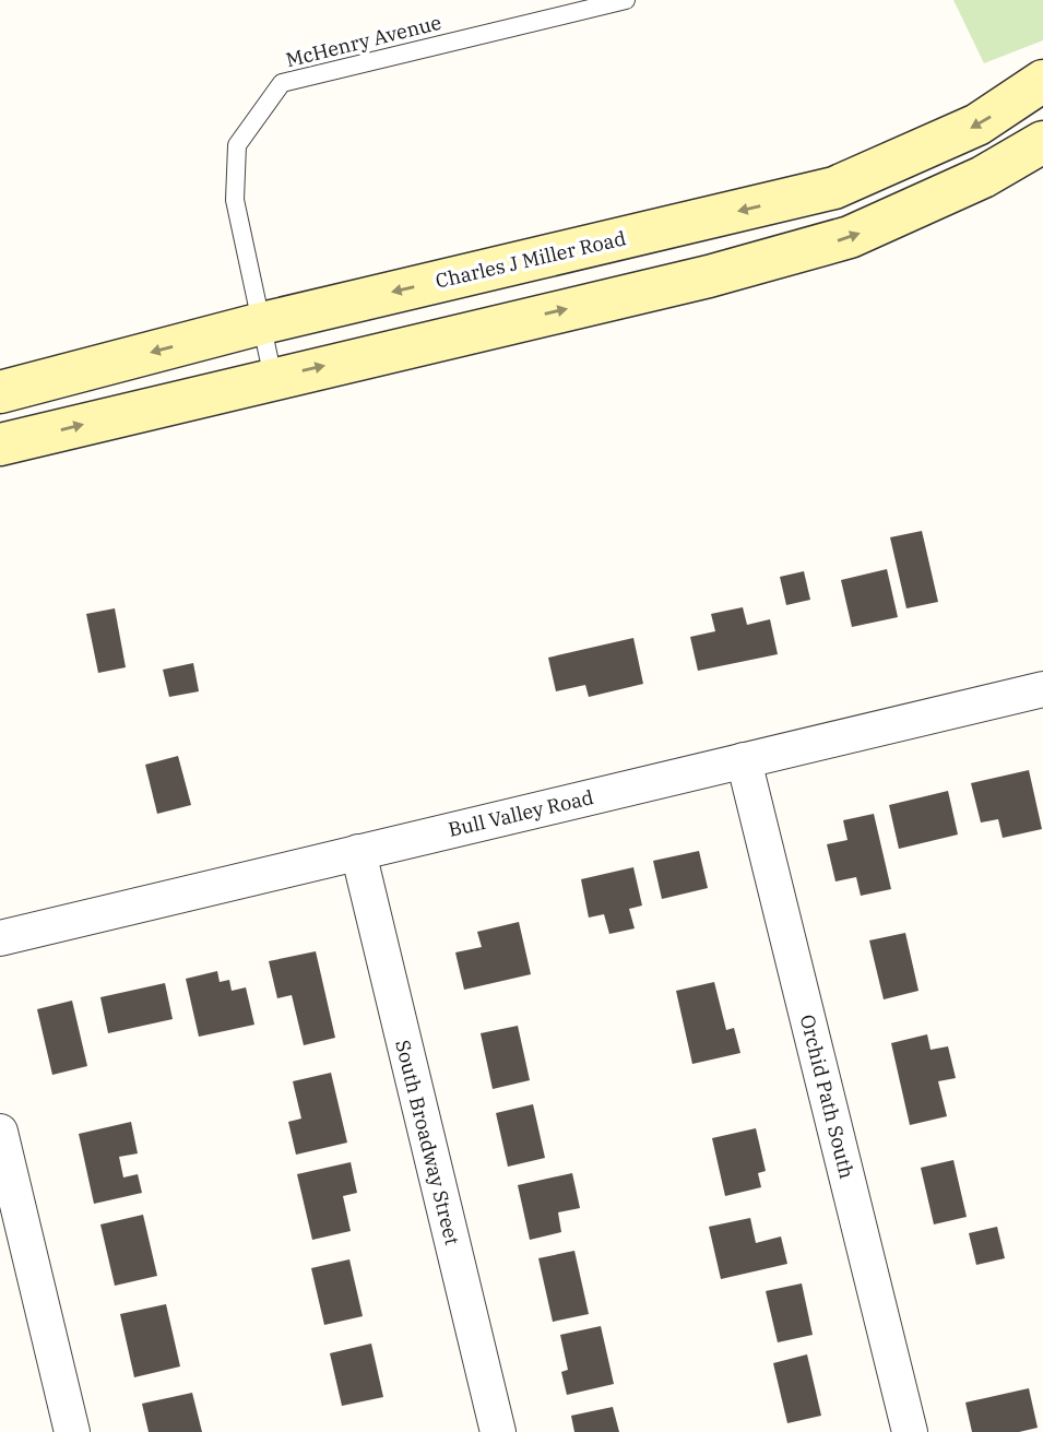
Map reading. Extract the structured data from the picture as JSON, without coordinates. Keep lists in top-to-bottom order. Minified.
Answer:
{"streets":{"street":["Charles J Miller Road","Bull Valley Road","Orchid Path South","South Broadway Street"],"lane":["McHenry Avenue"]},"crossings":[["McHenry Avenue","Charles J Miller Road"],["Bull Valley Road","Orchid Path South"],["Bull Valley Road","South Broadway Street"]]}
